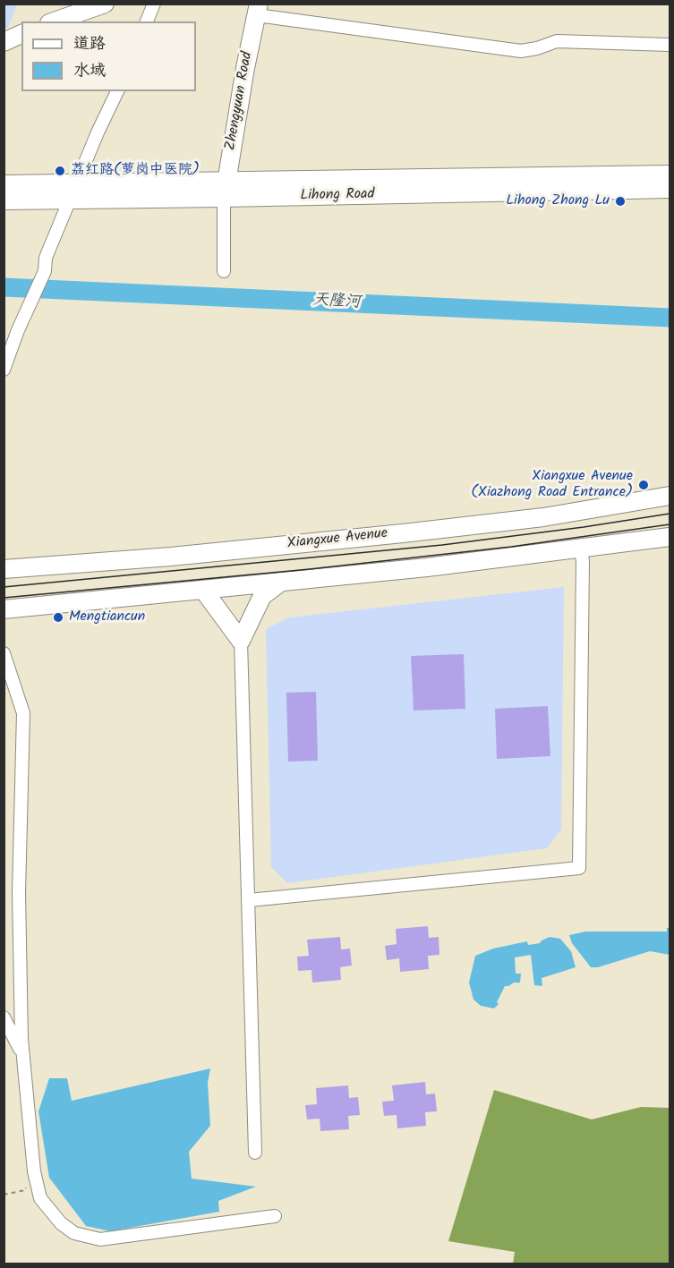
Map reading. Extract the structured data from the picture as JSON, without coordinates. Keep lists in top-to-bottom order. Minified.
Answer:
{"streets":{"main road":["Zhengyuan Road","Lihong Road","Xiangxue Avenue"]},"crossings":[["Zhengyuan Road","Lihong Road"]],"water":["天隆河"],"places":["荔红路(萝岗中医院)","Lihong Zhong Lu","Xiangxue Avenue (Xiazhong Road Entrance)","Mengtiancun"],"legend":["道路","水域"]}
